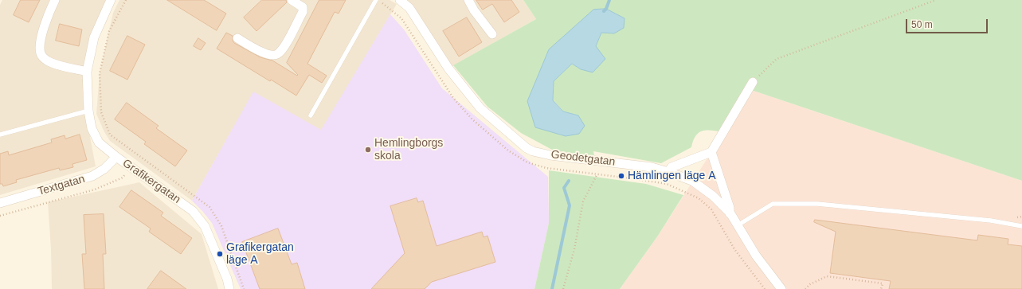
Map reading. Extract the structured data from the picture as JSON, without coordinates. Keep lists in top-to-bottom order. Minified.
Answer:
{"streets":{"street":["Geodetgatan","Grafikergatan","Textgatan"]},"crossings":[["Grafikergatan","Textgatan"]],"places":["Hemlingborgs skola","Hämlingen läge A","Grafikergatan läge A"],"scale_bar":"50 m"}
